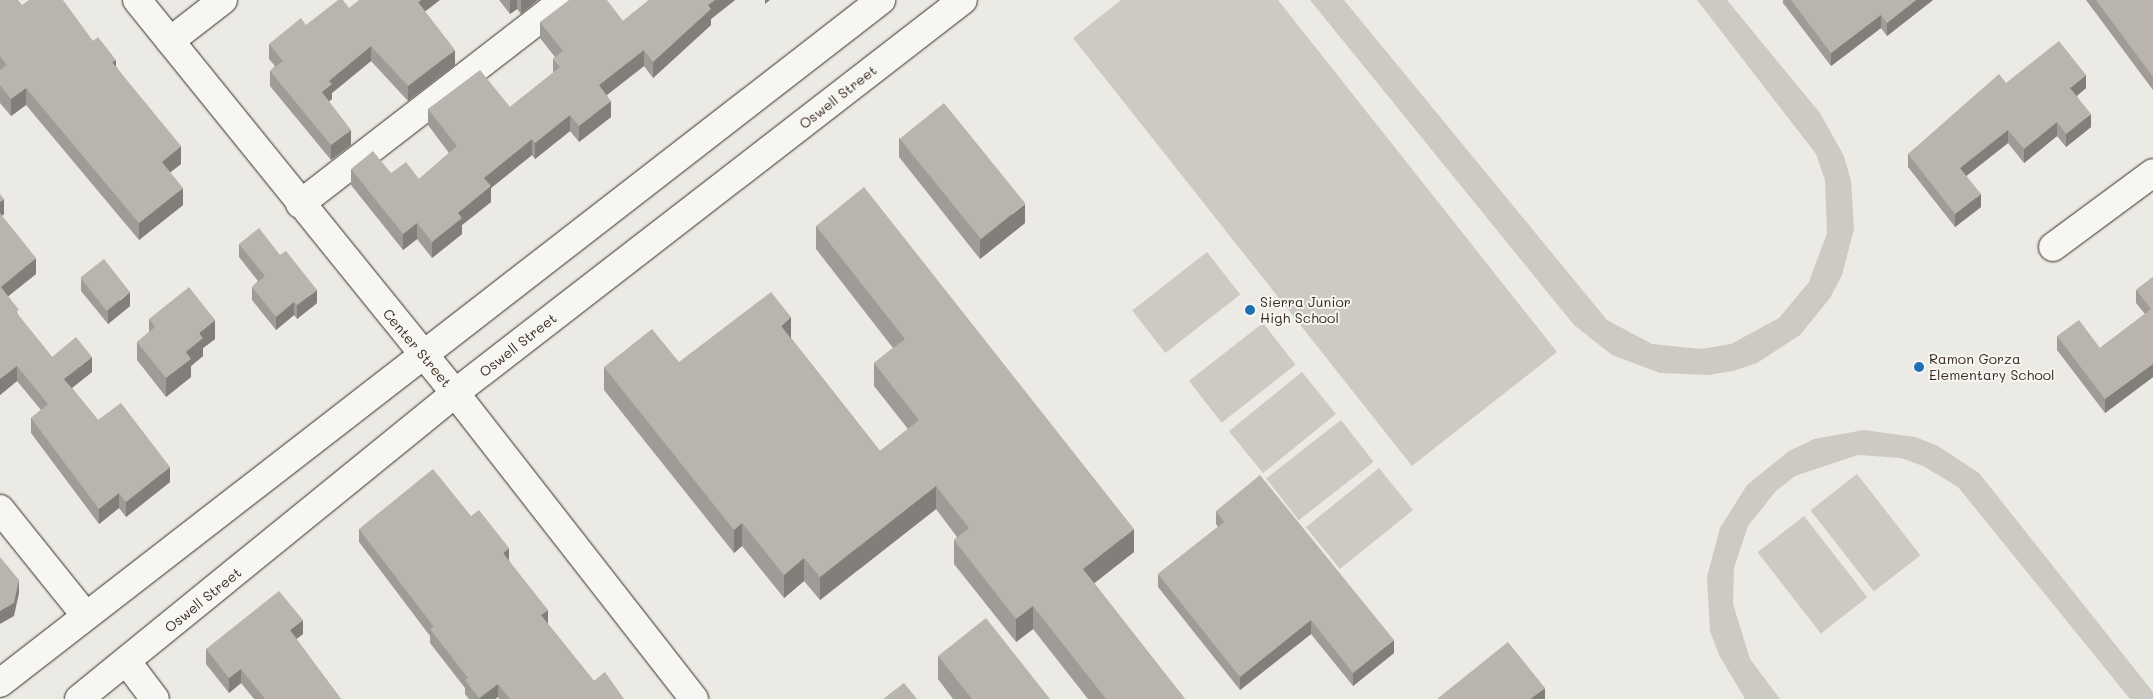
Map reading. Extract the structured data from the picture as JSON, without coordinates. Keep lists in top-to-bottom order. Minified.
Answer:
{"streets":{"main road":["Oswell Street","Center Street"]},"crossings":[["Oswell Street","Center Street"]],"places":["Sierra Junior High School","Ramon Gorza Elementary School"]}
